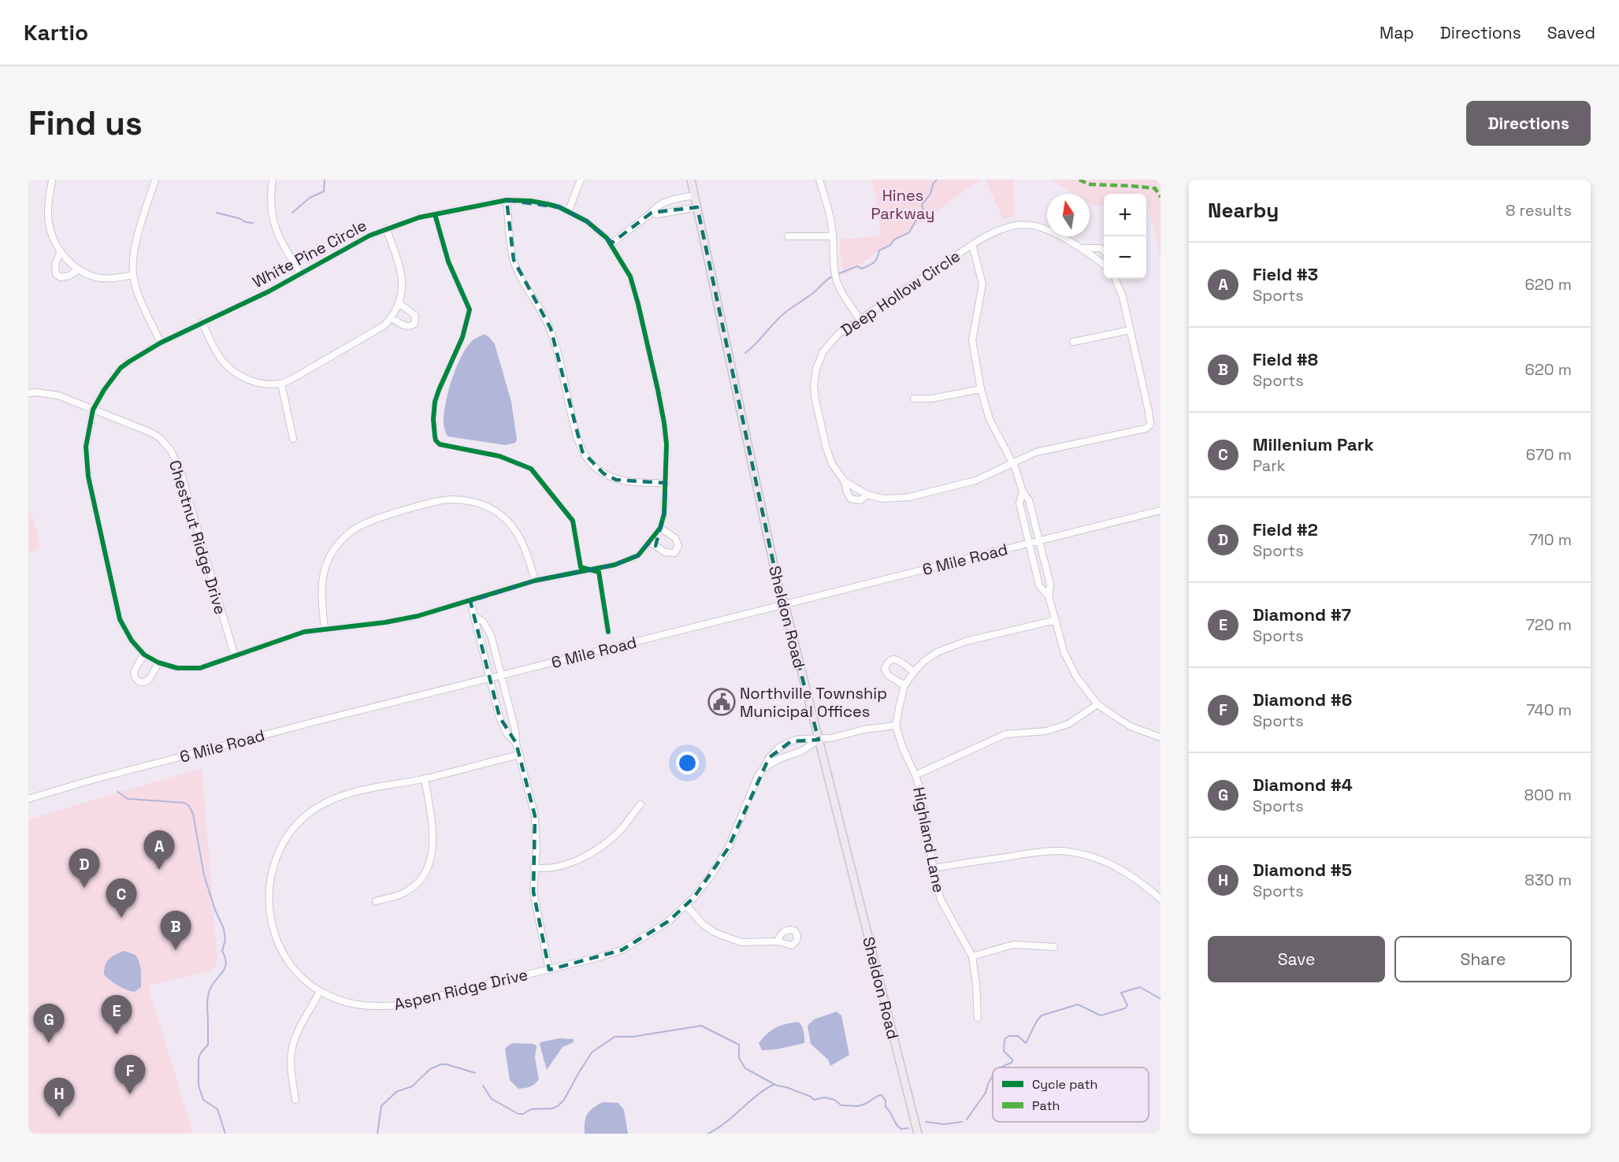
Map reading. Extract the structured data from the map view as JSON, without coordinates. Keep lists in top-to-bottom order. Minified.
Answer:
{"streets":{"main road":["Sheldon Road"],"street":["White Pine Circle","Deep Hollow Circle","Chestnut Ridge Drive","6 Mile Road","Highland Lane","Aspen Ridge Drive"]},"crossings":[["White Pine Circle","Chestnut Ridge Drive"],["6 Mile Road","Sheldon Road"],["Sheldon Road","Aspen Ridge Drive"]],"parks":["Hines Parkway"],"places":{"public building":["Northville Township Municipal Offices"]},"legend":["Cycle path","Path"],"north":"top","page":{"header":"Kartio","nav":["Map","Directions","Saved"],"buttons":["Directions",["Save","Share"]],"title":"Find us","heading":["Nearby","8 results"],"map_buttons":["+","−"],"list":[{"mark":"A","name":"Field #3","note":"Sports","value":"620 m"},{"mark":"B","name":"Field #8","note":"Sports","value":"620 m"},{"mark":"C","name":"Millenium Park","note":"Park","value":"670 m"},{"mark":"D","name":"Field #2","note":"Sports","value":"710 m"},{"mark":"E","name":"Diamond #7","note":"Sports","value":"720 m"},{"mark":"F","name":"Diamond #6","note":"Sports","value":"740 m"},{"mark":"G","name":"Diamond #4","note":"Sports","value":"800 m"},{"mark":"H","name":"Diamond #5","note":"Sports","value":"830 m"}],"pins":["A","D","C","B","E","G","F","H"]}}
